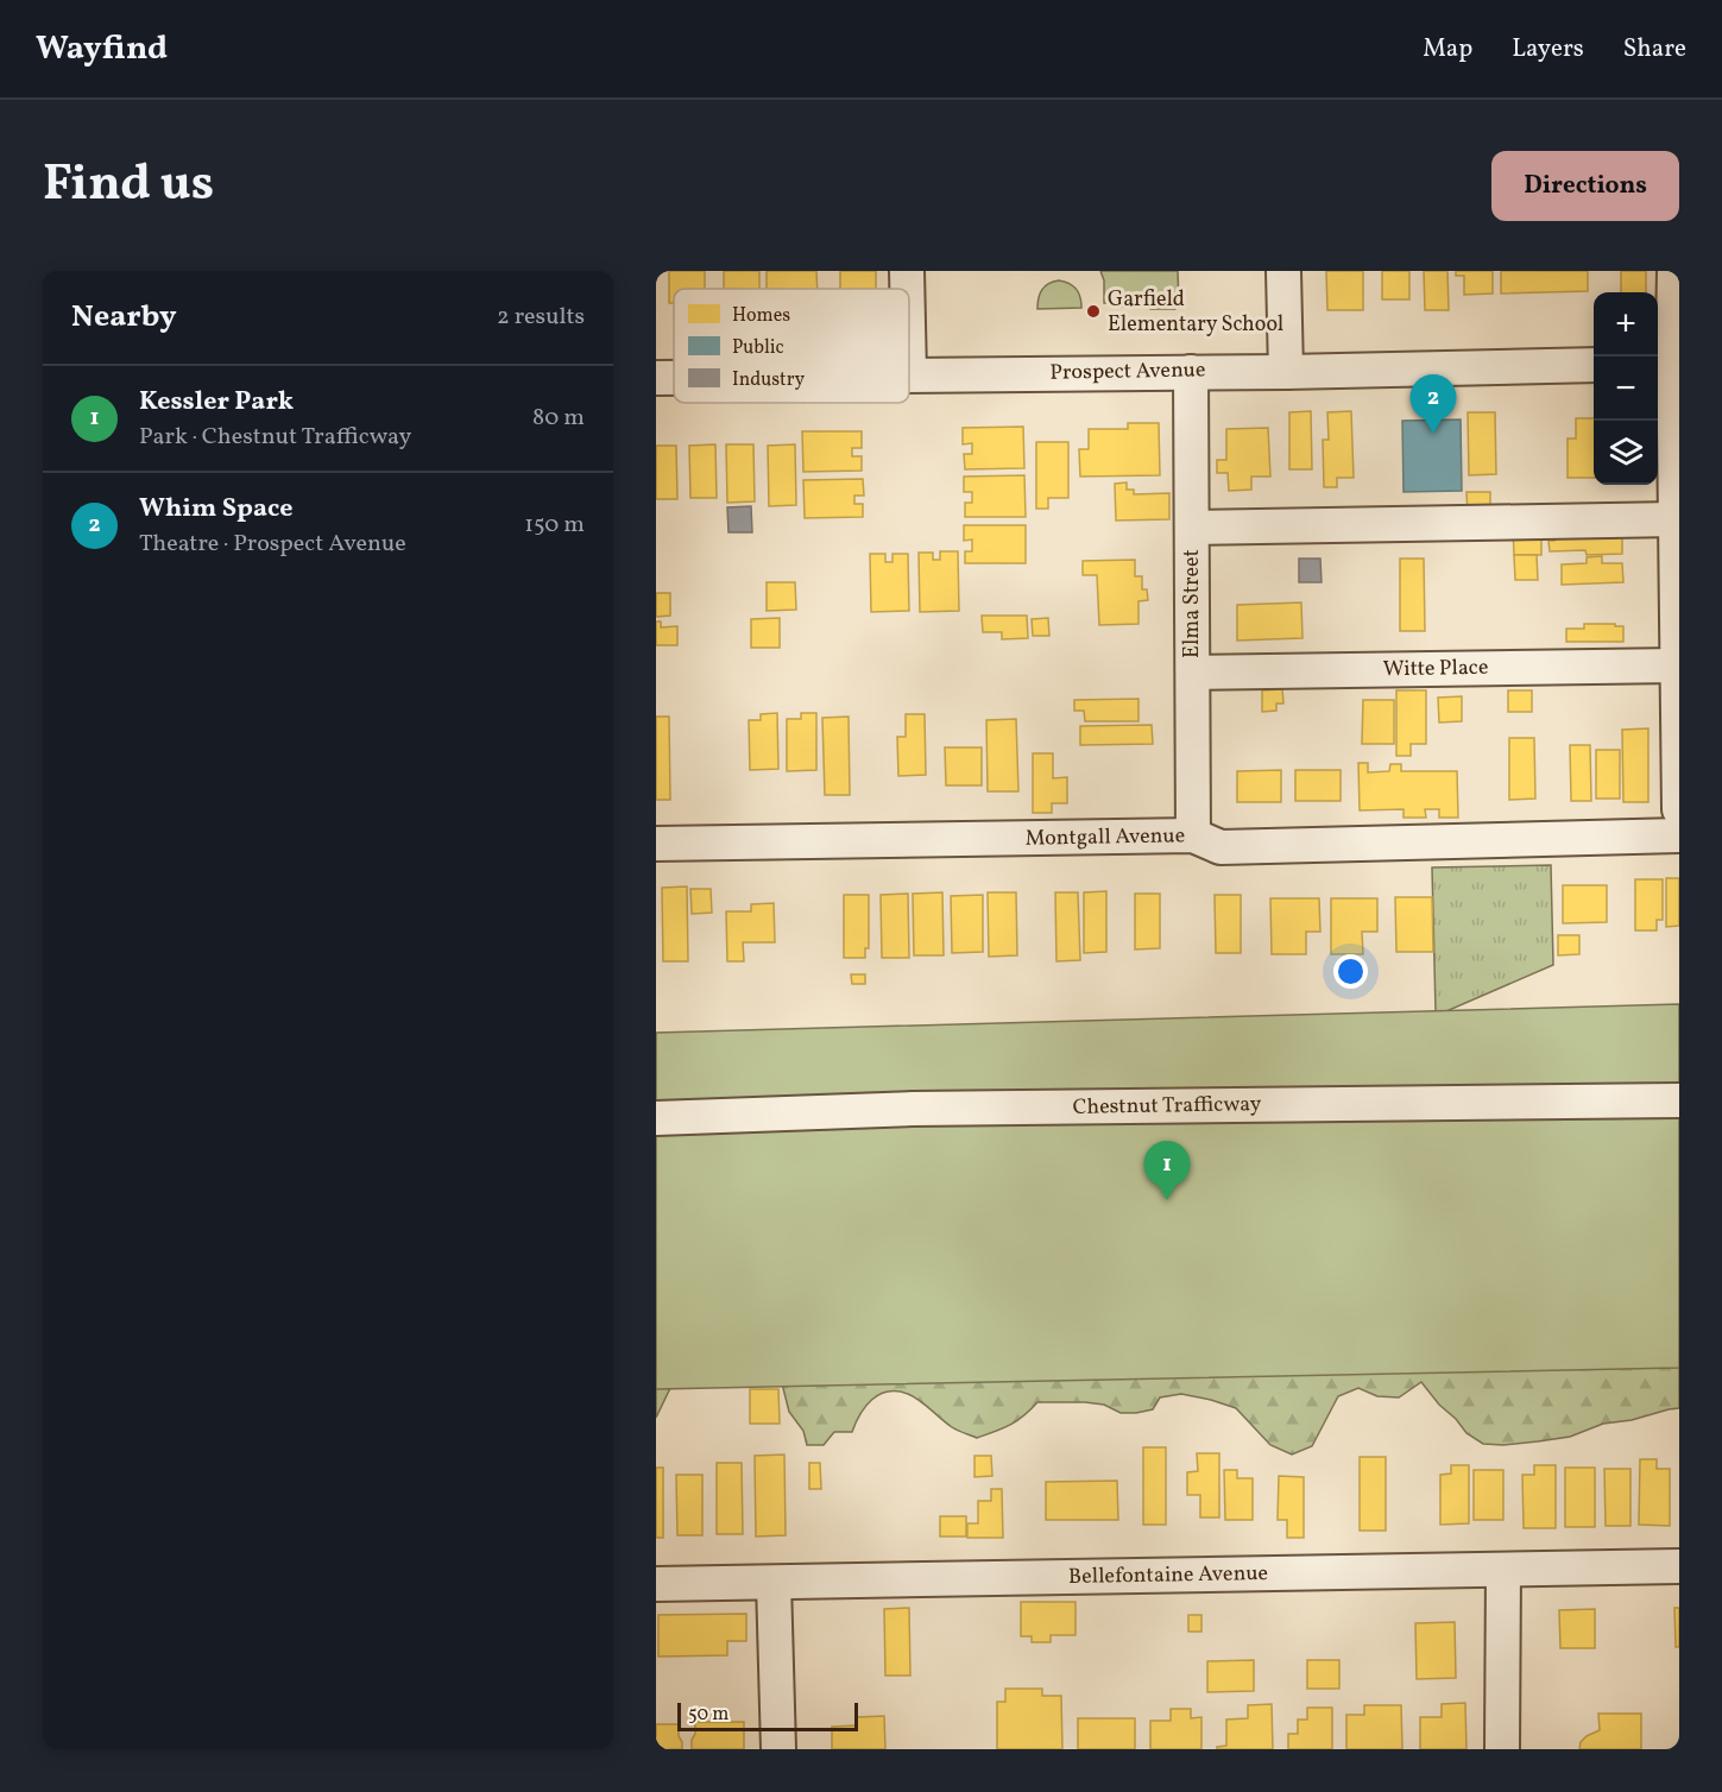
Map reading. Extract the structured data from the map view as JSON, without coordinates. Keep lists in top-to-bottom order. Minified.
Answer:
{"streets":{"street":["Prospect Avenue","Elma Street","Witte Place","Montgall Avenue","Chestnut Trafficway","Bellefontaine Avenue"]},"crossings":[["Prospect Avenue","Elma Street"],["Elma Street","Witte Place"],["Elma Street","Montgall Avenue"]],"places":["Garfield Elementary School"],"legend":["Homes","Public","Industry"],"scale_bar":"50 m","page":{"header":"Wayfind","nav":["Map","Layers","Share"],"title":"Find us","buttons":"Directions","heading":["Nearby","2 results"],"map_buttons":["+","−"],"list":[{"mark":"1","name":"Kessler Park","note":"Park · Chestnut Trafficway","value":"80 m"},{"mark":"2","name":"Whim Space","note":"Theatre · Prospect Avenue","value":"150 m"}],"pins":["2","1"],"scale":"50 m"}}
